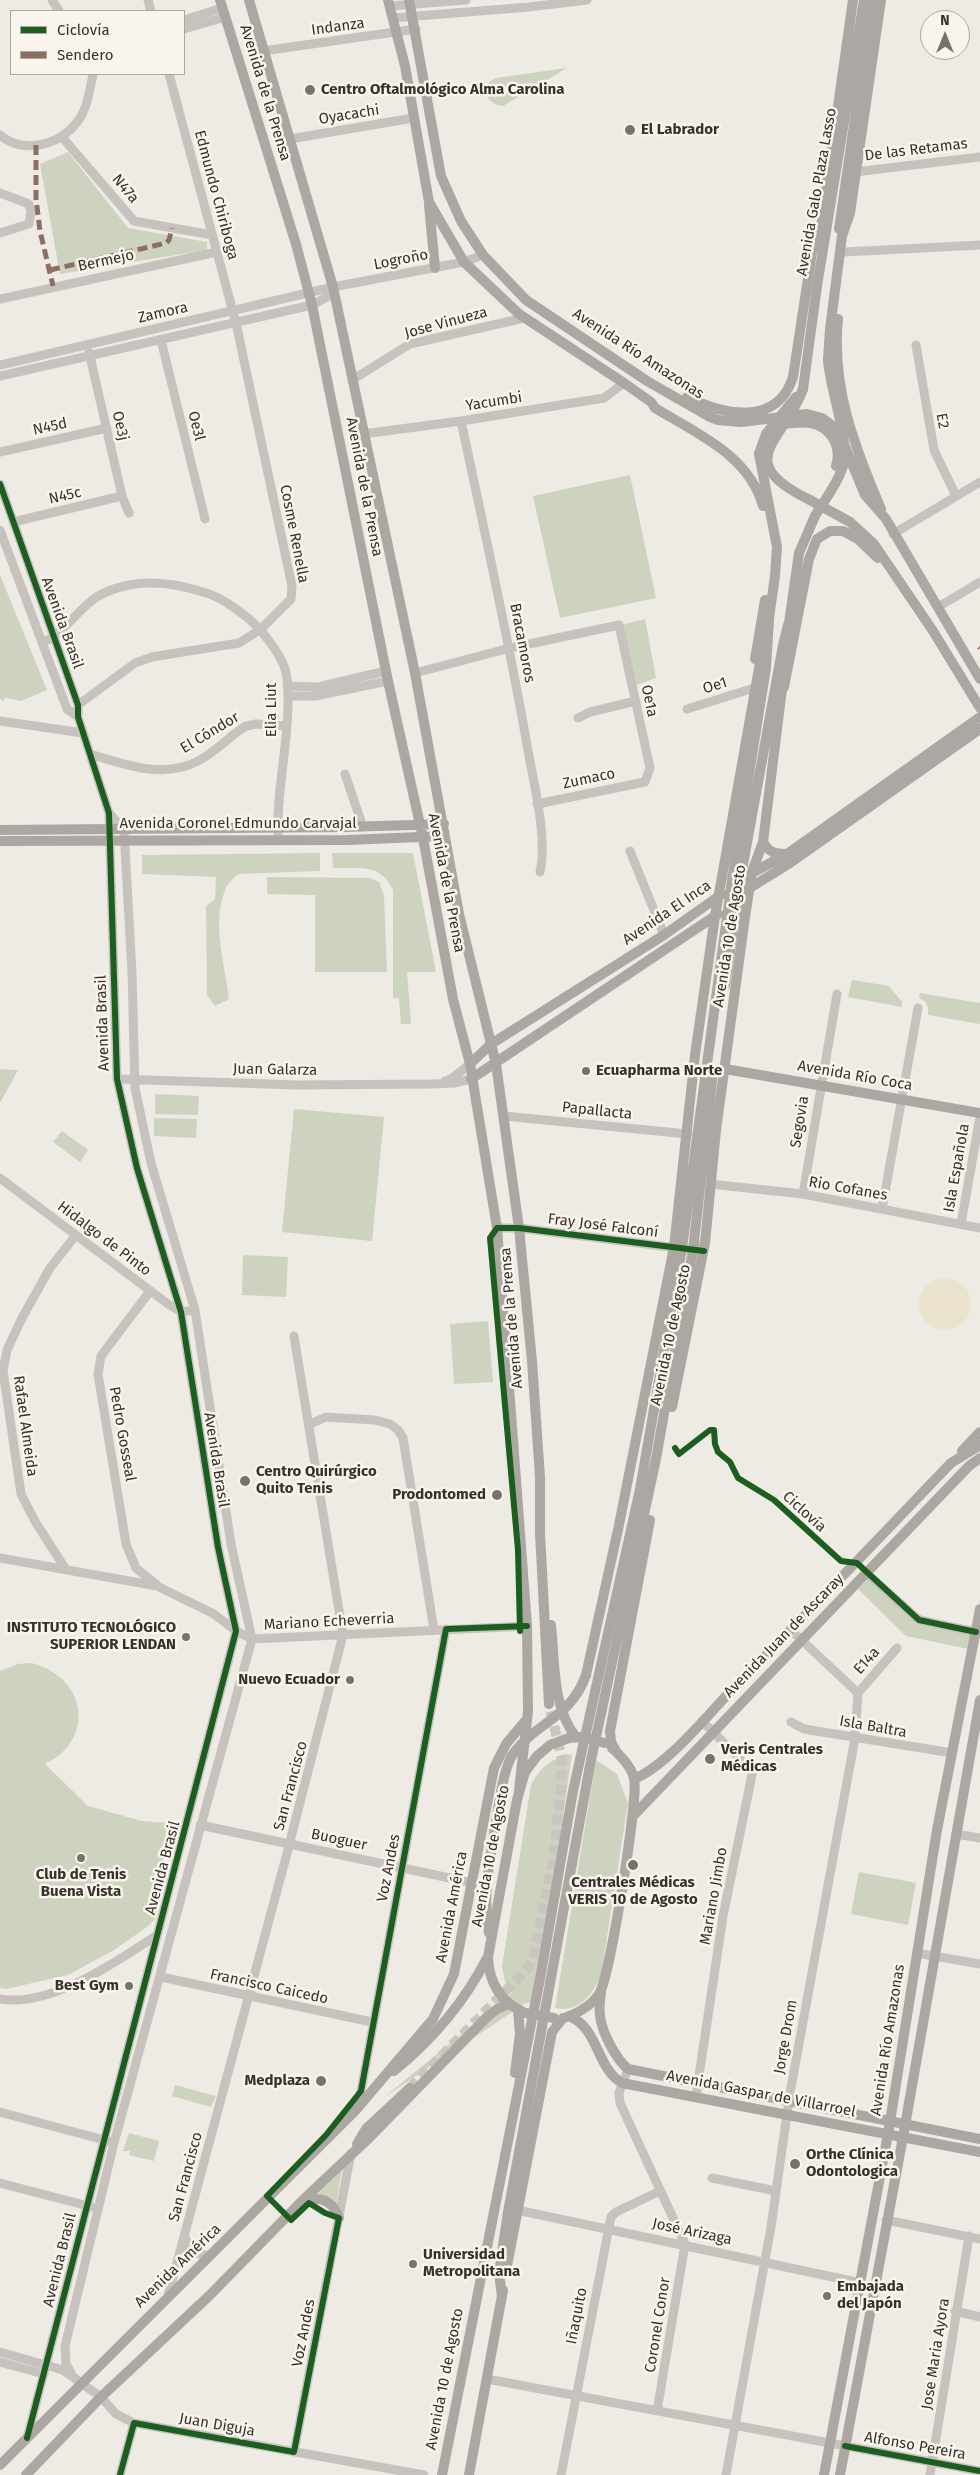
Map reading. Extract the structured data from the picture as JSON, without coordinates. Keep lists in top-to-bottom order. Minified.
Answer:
{"streets":{"main road":["Avenida de la Prensa","Avenida Galo Plaza Lasso","Avenida Río Amazonas","Avenida Coronel Edmundo Carvajal","Avenida El Inca","Avenida 10 de Agosto","Avenida Río Coca","Avenida Juan de Ascaray","Avenida América","Avenida Gaspar de Villarroel"],"street":["Indanza","Oyacachi","De las Retamas","N47a","Edmundo Chiriboga","Logroño","Bermejo","Zamora","Jose Vinueza","Yacumbi","E2","Oe3j","Oe3l","N45d","N45c","Cosme Renella","Avenida Brasil","Bracamoros","Oe1","Oe1a","Elia Liut","El Cóndor","Zumaco","Juan Galarza","Papallacta","Segovia","Isla Española","Rio Cofanes","Fray José Falconí","Hidalgo de Pinto","Rafael Almeida","Pedro Gosseal","Mariano Echeverria","E14a","Isla Baltra","San Francisco","Buoguer","Voz Andes","Mariano Jimbo","Francisco Caicedo","Jorge Drom","José Arizaga","Iñaquito","Coronel Conor","Jose Maria Ayora","Juan Diguja","Alfonso Pereira"],"cycle path":["Ciclovía"]},"crossings":[["Indanza","Avenida de la Prensa"],["Indanza","Avenida Río Amazonas"],["Avenida de la Prensa","Oyacachi"],["Avenida de la Prensa","Logroño"],["Avenida de la Prensa","Zamora"],["Avenida de la Prensa","Jose Vinueza"],["Avenida de la Prensa","Yacumbi"],["Avenida de la Prensa","Avenida Coronel Edmundo Carvajal"],["Avenida de la Prensa","Avenida El Inca"],["Avenida de la Prensa","Avenida 10 de Agosto"],["Avenida de la Prensa","Juan Galarza"],["Avenida de la Prensa","Papallacta"],["Avenida de la Prensa","Fray José Falconí"],["Avenida de la Prensa","Mariano Echeverria"],["Avenida de la Prensa","Avenida América"],["N47a","Edmundo Chiriboga"],["Avenida Galo Plaza Lasso","Avenida 10 de Agosto"],["Edmundo Chiriboga","Bermejo"],["Edmundo Chiriboga","Zamora"],["Edmundo Chiriboga","Cosme Renella"],["Logroño","Zamora"],["Logroño","Avenida Río Amazonas"],["Zamora","Oe3j"],["Zamora","Oe3l"],["Zamora","Cosme Renella"],["Avenida Río Amazonas","Isla Baltra"],["Avenida Río Amazonas","Avenida Gaspar de Villarroel"],["Avenida Río Amazonas","José Arizaga"],["Avenida Río Amazonas","Alfonso Pereira"],["Yacumbi","Bracamoros"],["Oe3j","N45d"],["Oe3j","N45c"],["N45c","Avenida Brasil"],["Cosme Renella","Avenida Brasil"],["Cosme Renella","Elia Liut"],["Avenida Brasil","Elia Liut"],["Avenida Brasil","El Cóndor"],["Avenida Brasil","Avenida Coronel Edmundo Carvajal"],["Avenida Brasil","Juan Galarza"],["Avenida Brasil","Hidalgo de Pinto"],["Avenida Brasil","Pedro Gosseal"],["Avenida Brasil","Mariano Echeverria"],["Avenida Brasil","Buoguer"],["Avenida Brasil","Avenida América"],["Avenida Brasil","Francisco Caicedo"],["Avenida Brasil","Juan Diguja"],["Bracamoros","Oe1a"],["Bracamoros","Zumaco"],["Oe1a","Zumaco"],["Elia Liut","El Cóndor"],["Elia Liut","Avenida Coronel Edmundo Carvajal"],["Avenida El Inca","Avenida 10 de Agosto"],["Avenida El Inca","Juan Galarza"],["Avenida 10 de Agosto","Avenida Río Coca"],["Avenida 10 de Agosto","Papallacta"],["Avenida 10 de Agosto","Rio Cofanes"],["Avenida 10 de Agosto","Fray José Falconí"],["Avenida 10 de Agosto","Avenida Juan de Ascaray"],["Avenida 10 de Agosto","Avenida América"],["Avenida 10 de Agosto","José Arizaga"],["Avenida 10 de Agosto","Alfonso Pereira"],["Avenida Río Coca","Segovia"],["Segovia","Rio Cofanes"],["Isla Española","Rio Cofanes"],["Hidalgo de Pinto","Rafael Almeida"],["Hidalgo de Pinto","Pedro Gosseal"],["Rafael Almeida","Mariano Echeverria"],["Pedro Gosseal","Mariano Echeverria"],["Mariano Echeverria","San Francisco"],["Mariano Echeverria","Voz Andes"],["Avenida Juan de Ascaray","Mariano Jimbo"],["E14a","Jorge Drom"],["Isla Baltra","Jorge Drom"],["San Francisco","Buoguer"],["San Francisco","Avenida América"],["San Francisco","Francisco Caicedo"],["Buoguer","Voz Andes"],["Buoguer","Avenida América"],["Voz Andes","Avenida América"],["Voz Andes","Francisco Caicedo"],["Voz Andes","Juan Diguja"],["Mariano Jimbo","Avenida Gaspar de Villarroel"],["Avenida América","Juan Diguja"],["Jorge Drom","Avenida Gaspar de Villarroel"],["Jorge Drom","José Arizaga"],["Jorge Drom","Alfonso Pereira"],["José Arizaga","Iñaquito"],["José Arizaga","Coronel Conor"],["Iñaquito","Alfonso Pereira"],["Coronel Conor","Alfonso Pereira"],["Jose Maria Ayora","Alfonso Pereira"]],"places":["Centro Oftalmológico Alma Carolina","El Labrador","Ecuapharma Norte","Centro Quirúrgico Quito Tenis","Prodontomed","INSTITUTO TECNOLÓGICO SUPERIOR LENDAN","Nuevo Ecuador","Veris Centrales Médicas","Club de Tenis Buena Vista","Centrales Médicas VERIS 10 de Agosto","Best Gym","Medplaza","Orthe Clínica Odontologica","Universidad Metropolitana","Embajada del Japón"],"legend":["Ciclovía","Sendero"],"north":"top"}
